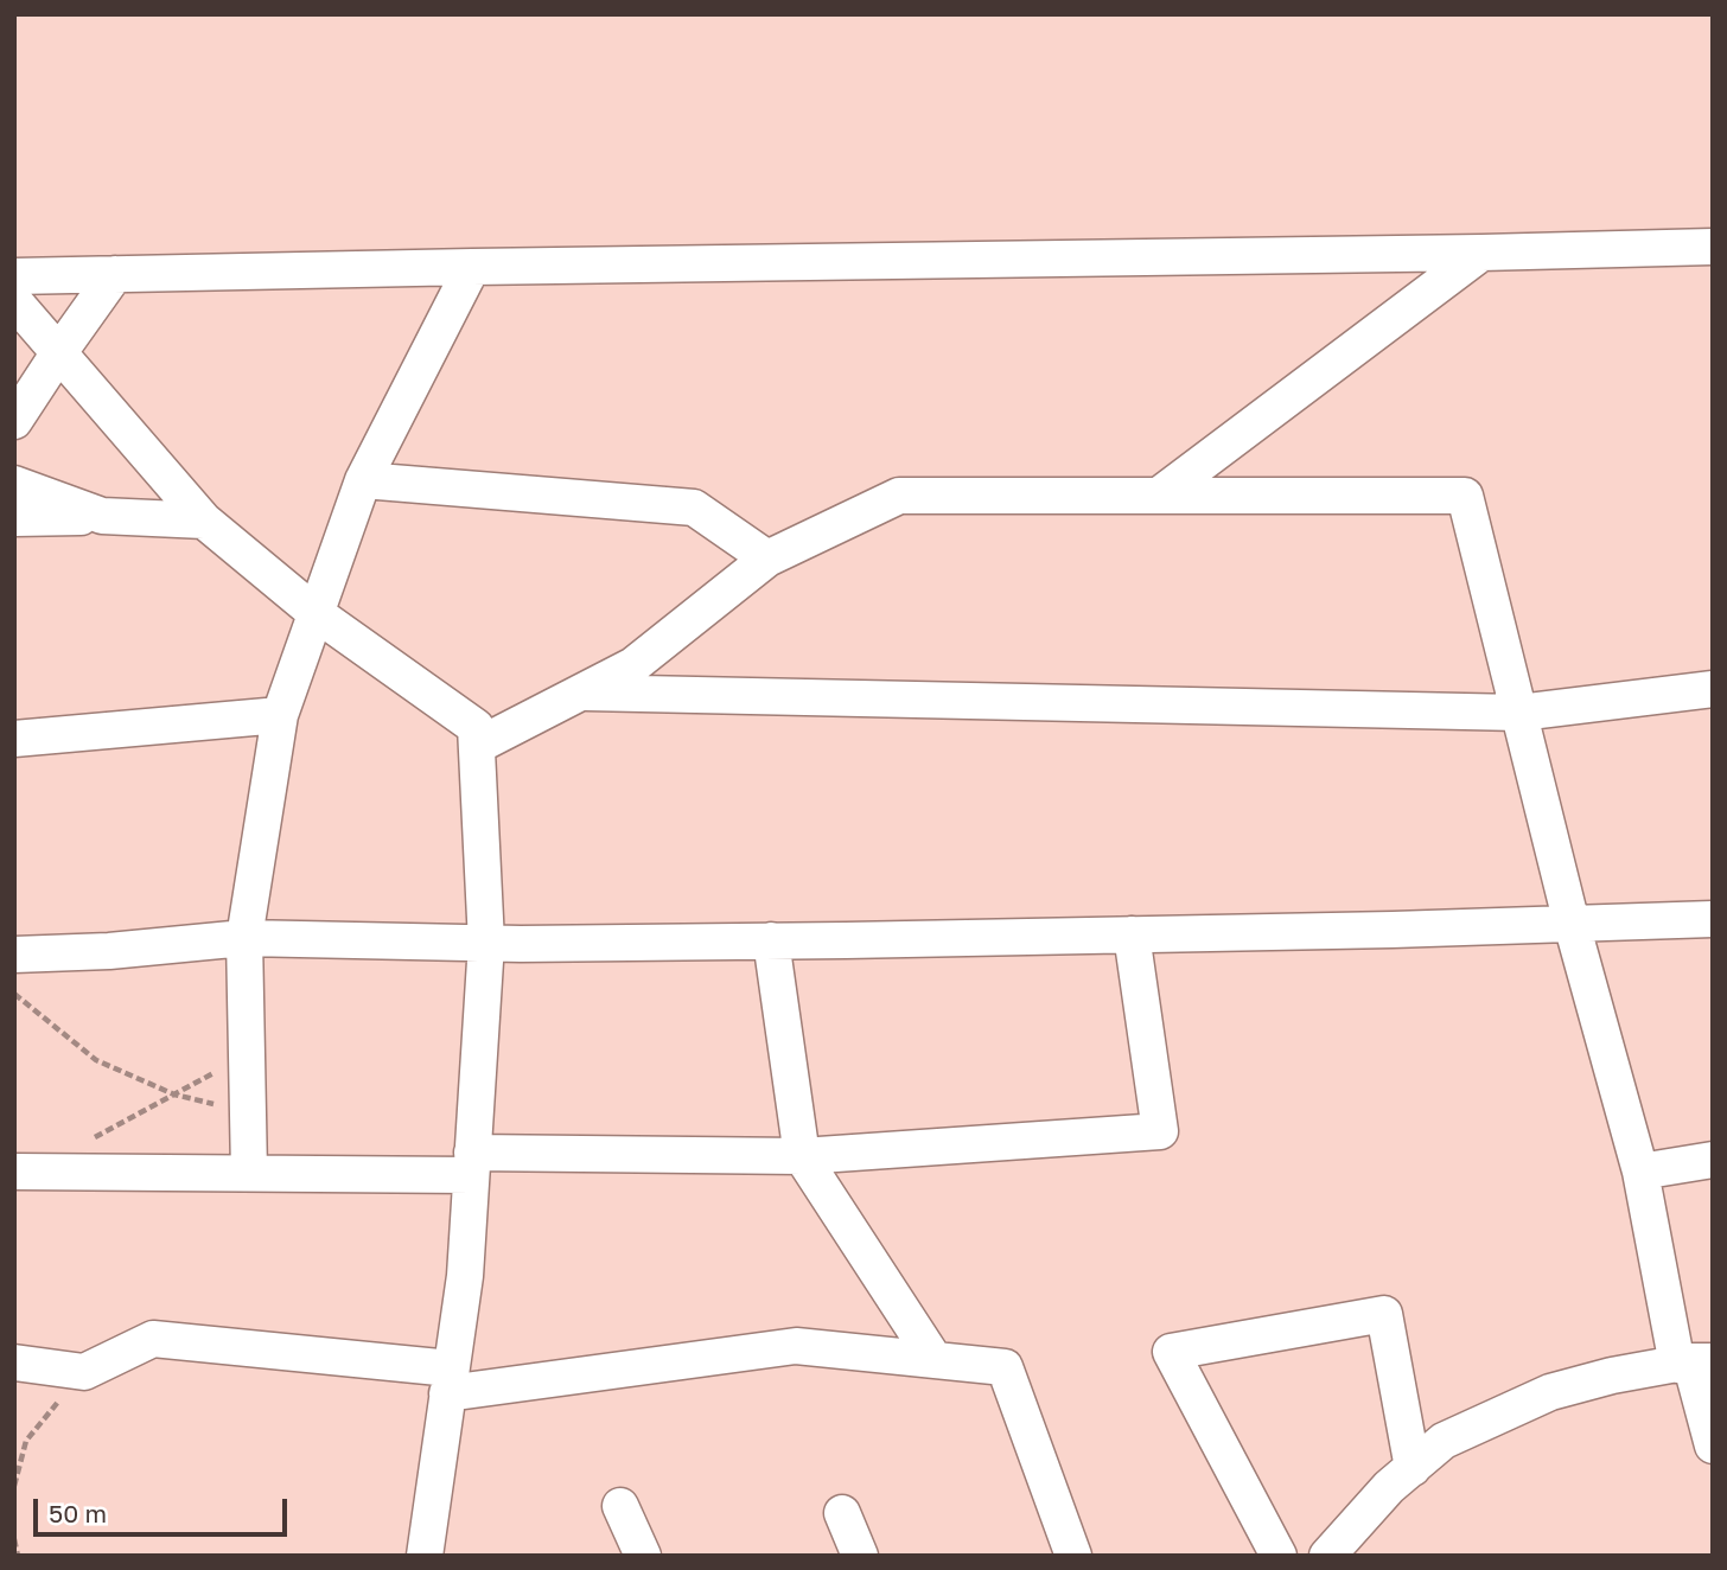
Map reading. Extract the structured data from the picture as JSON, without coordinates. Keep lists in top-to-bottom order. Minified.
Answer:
{"scale_bar":"50 m"}
